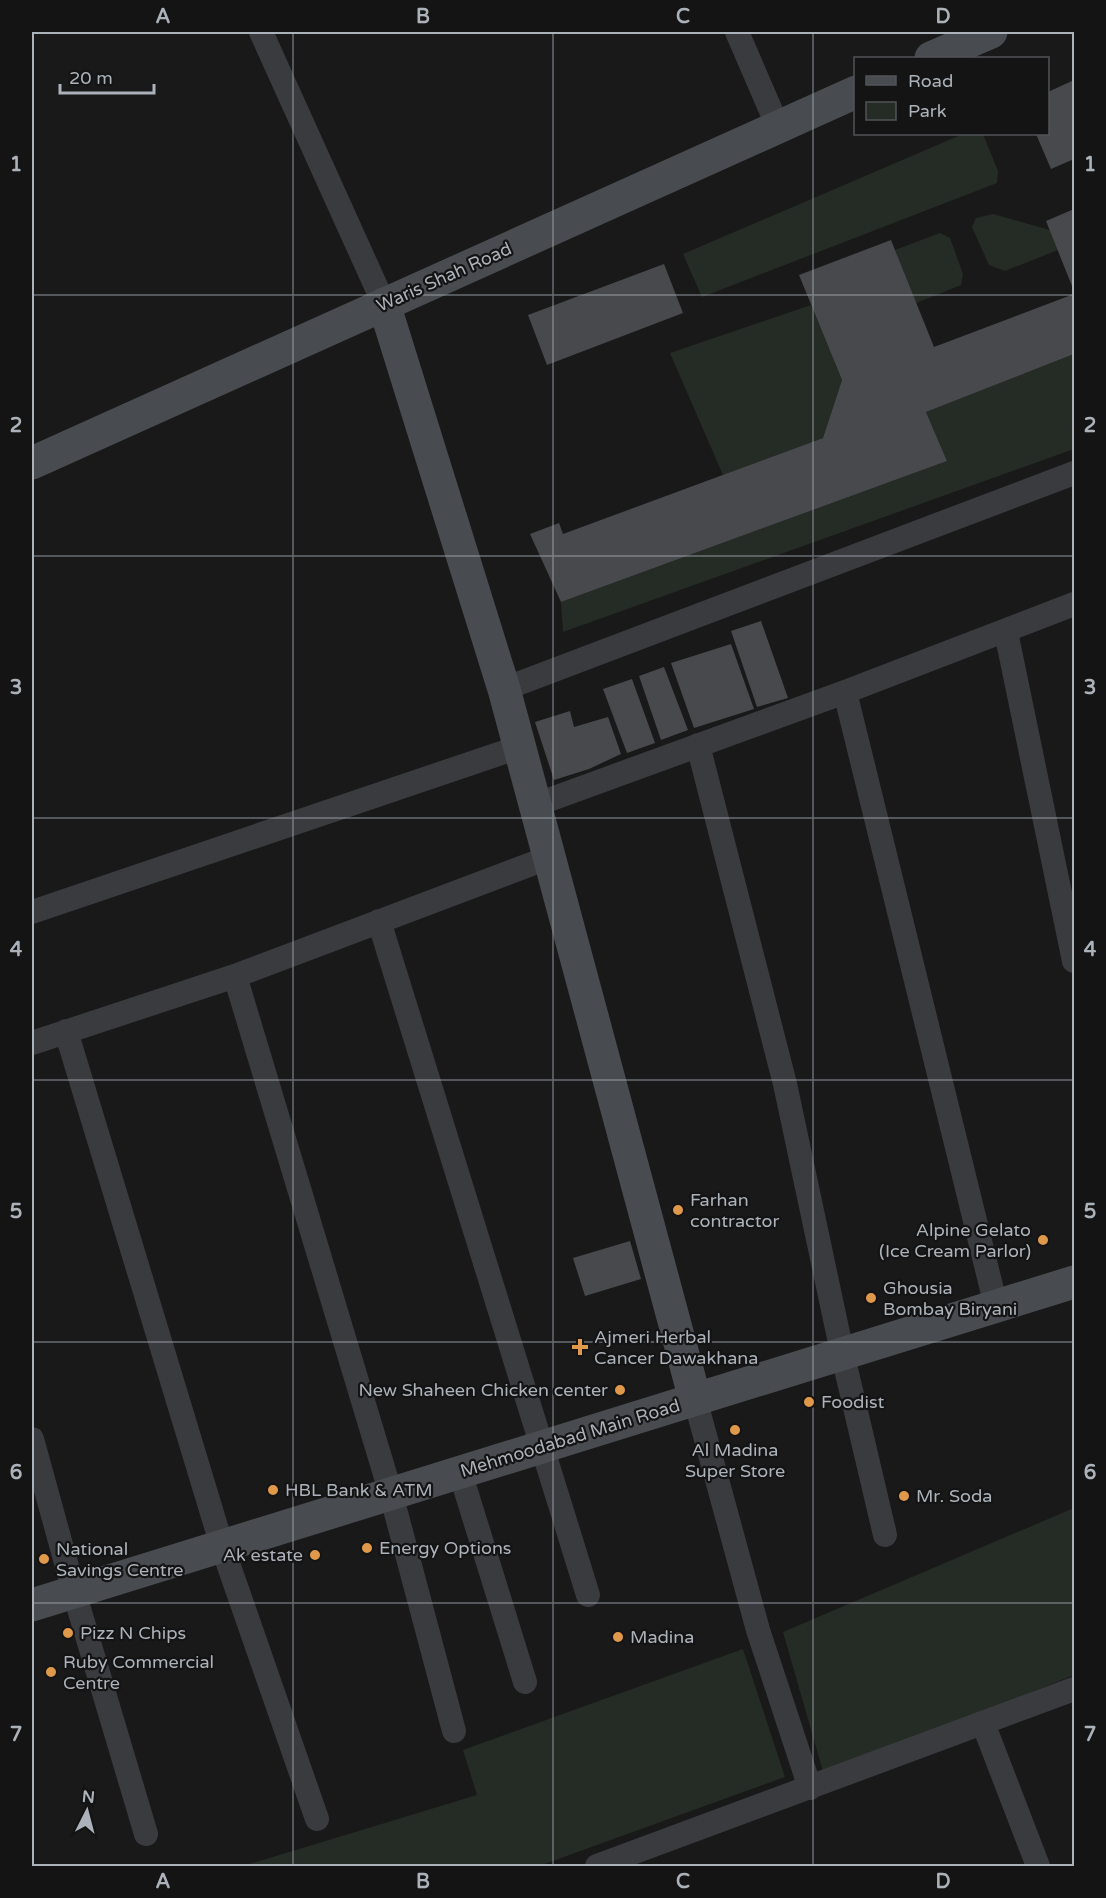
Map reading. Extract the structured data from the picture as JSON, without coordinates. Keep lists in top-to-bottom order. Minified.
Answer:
{"streets":{"main road":["Waris Shah Road","Mehmoodabad Main Road"]},"places":{"other":["Farhan contractor","Alpine Gelato (Ice Cream Parlor)","Ghousia Bombay Biryani","New Shaheen Chicken center","Foodist","Al Madina Super Store","HBL Bank & ATM","Mr. Soda","Energy Options","Ak estate","National Savings Centre","Pizz N Chips","Madina","Ruby Commercial Centre"],"health":["Ajmeri Herbal Cancer Dawakhana"]},"legend":["Road","Park"],"scale_bar":"20 m","north":"top","grid":{"columns":["A","B","C","D"],"rows":["1","2","3","4","5","6","7"]}}
